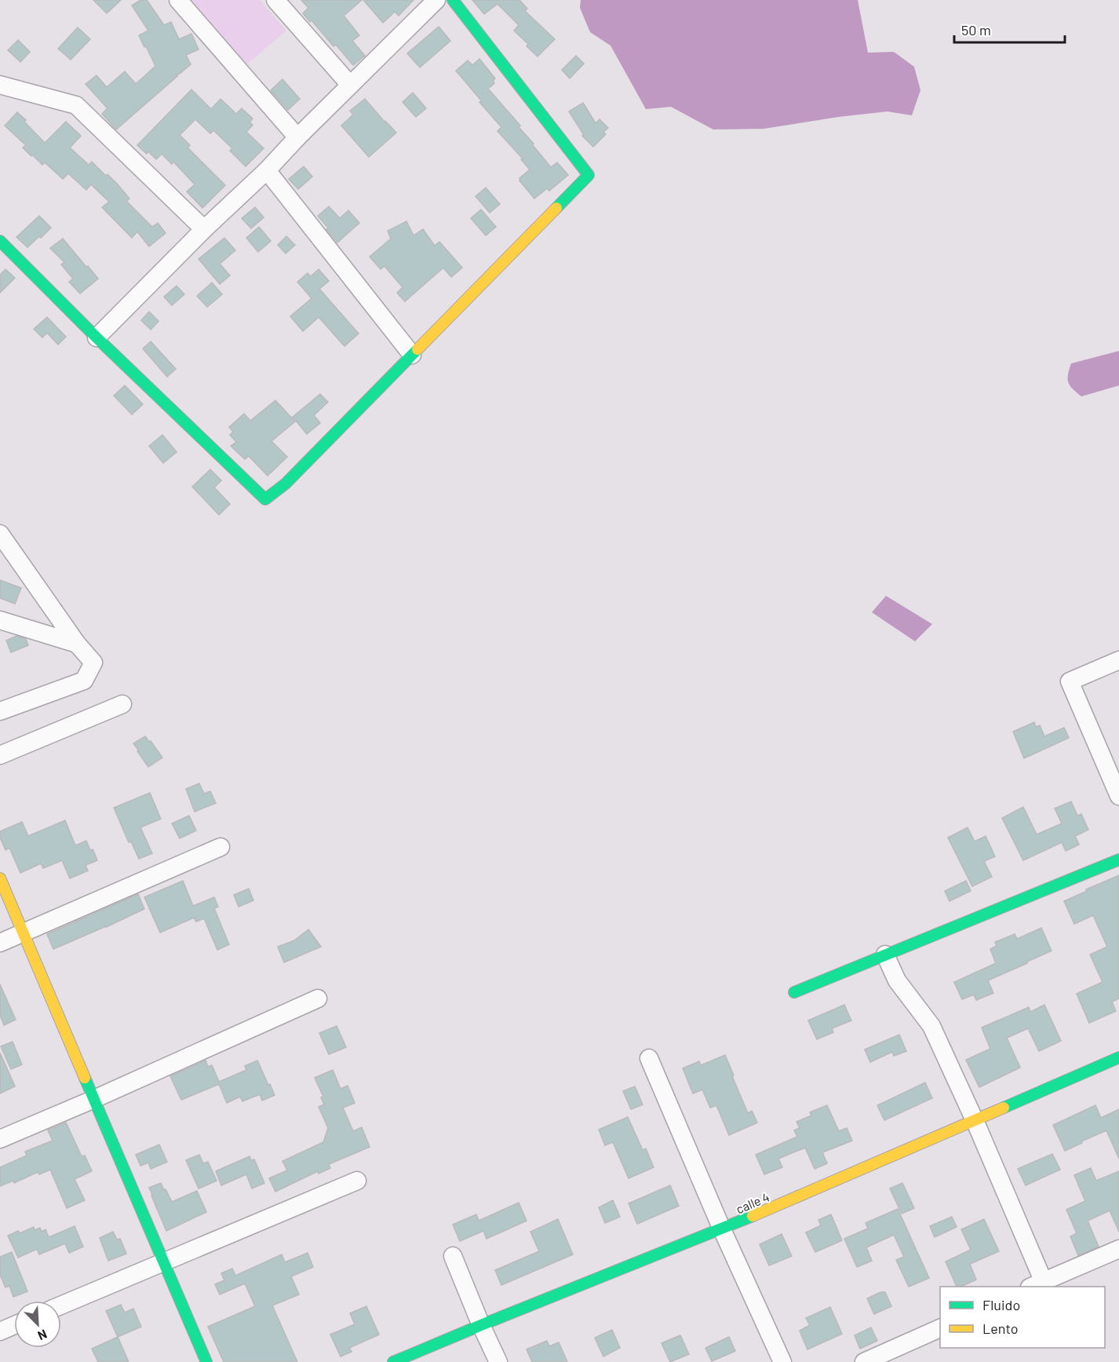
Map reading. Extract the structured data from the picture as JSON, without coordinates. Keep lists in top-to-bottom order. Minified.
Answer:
{"streets":{"street":["calle 4"]},"legend":["Fluido","Lento"],"scale_bar":"50 m","north":"bottom right"}
